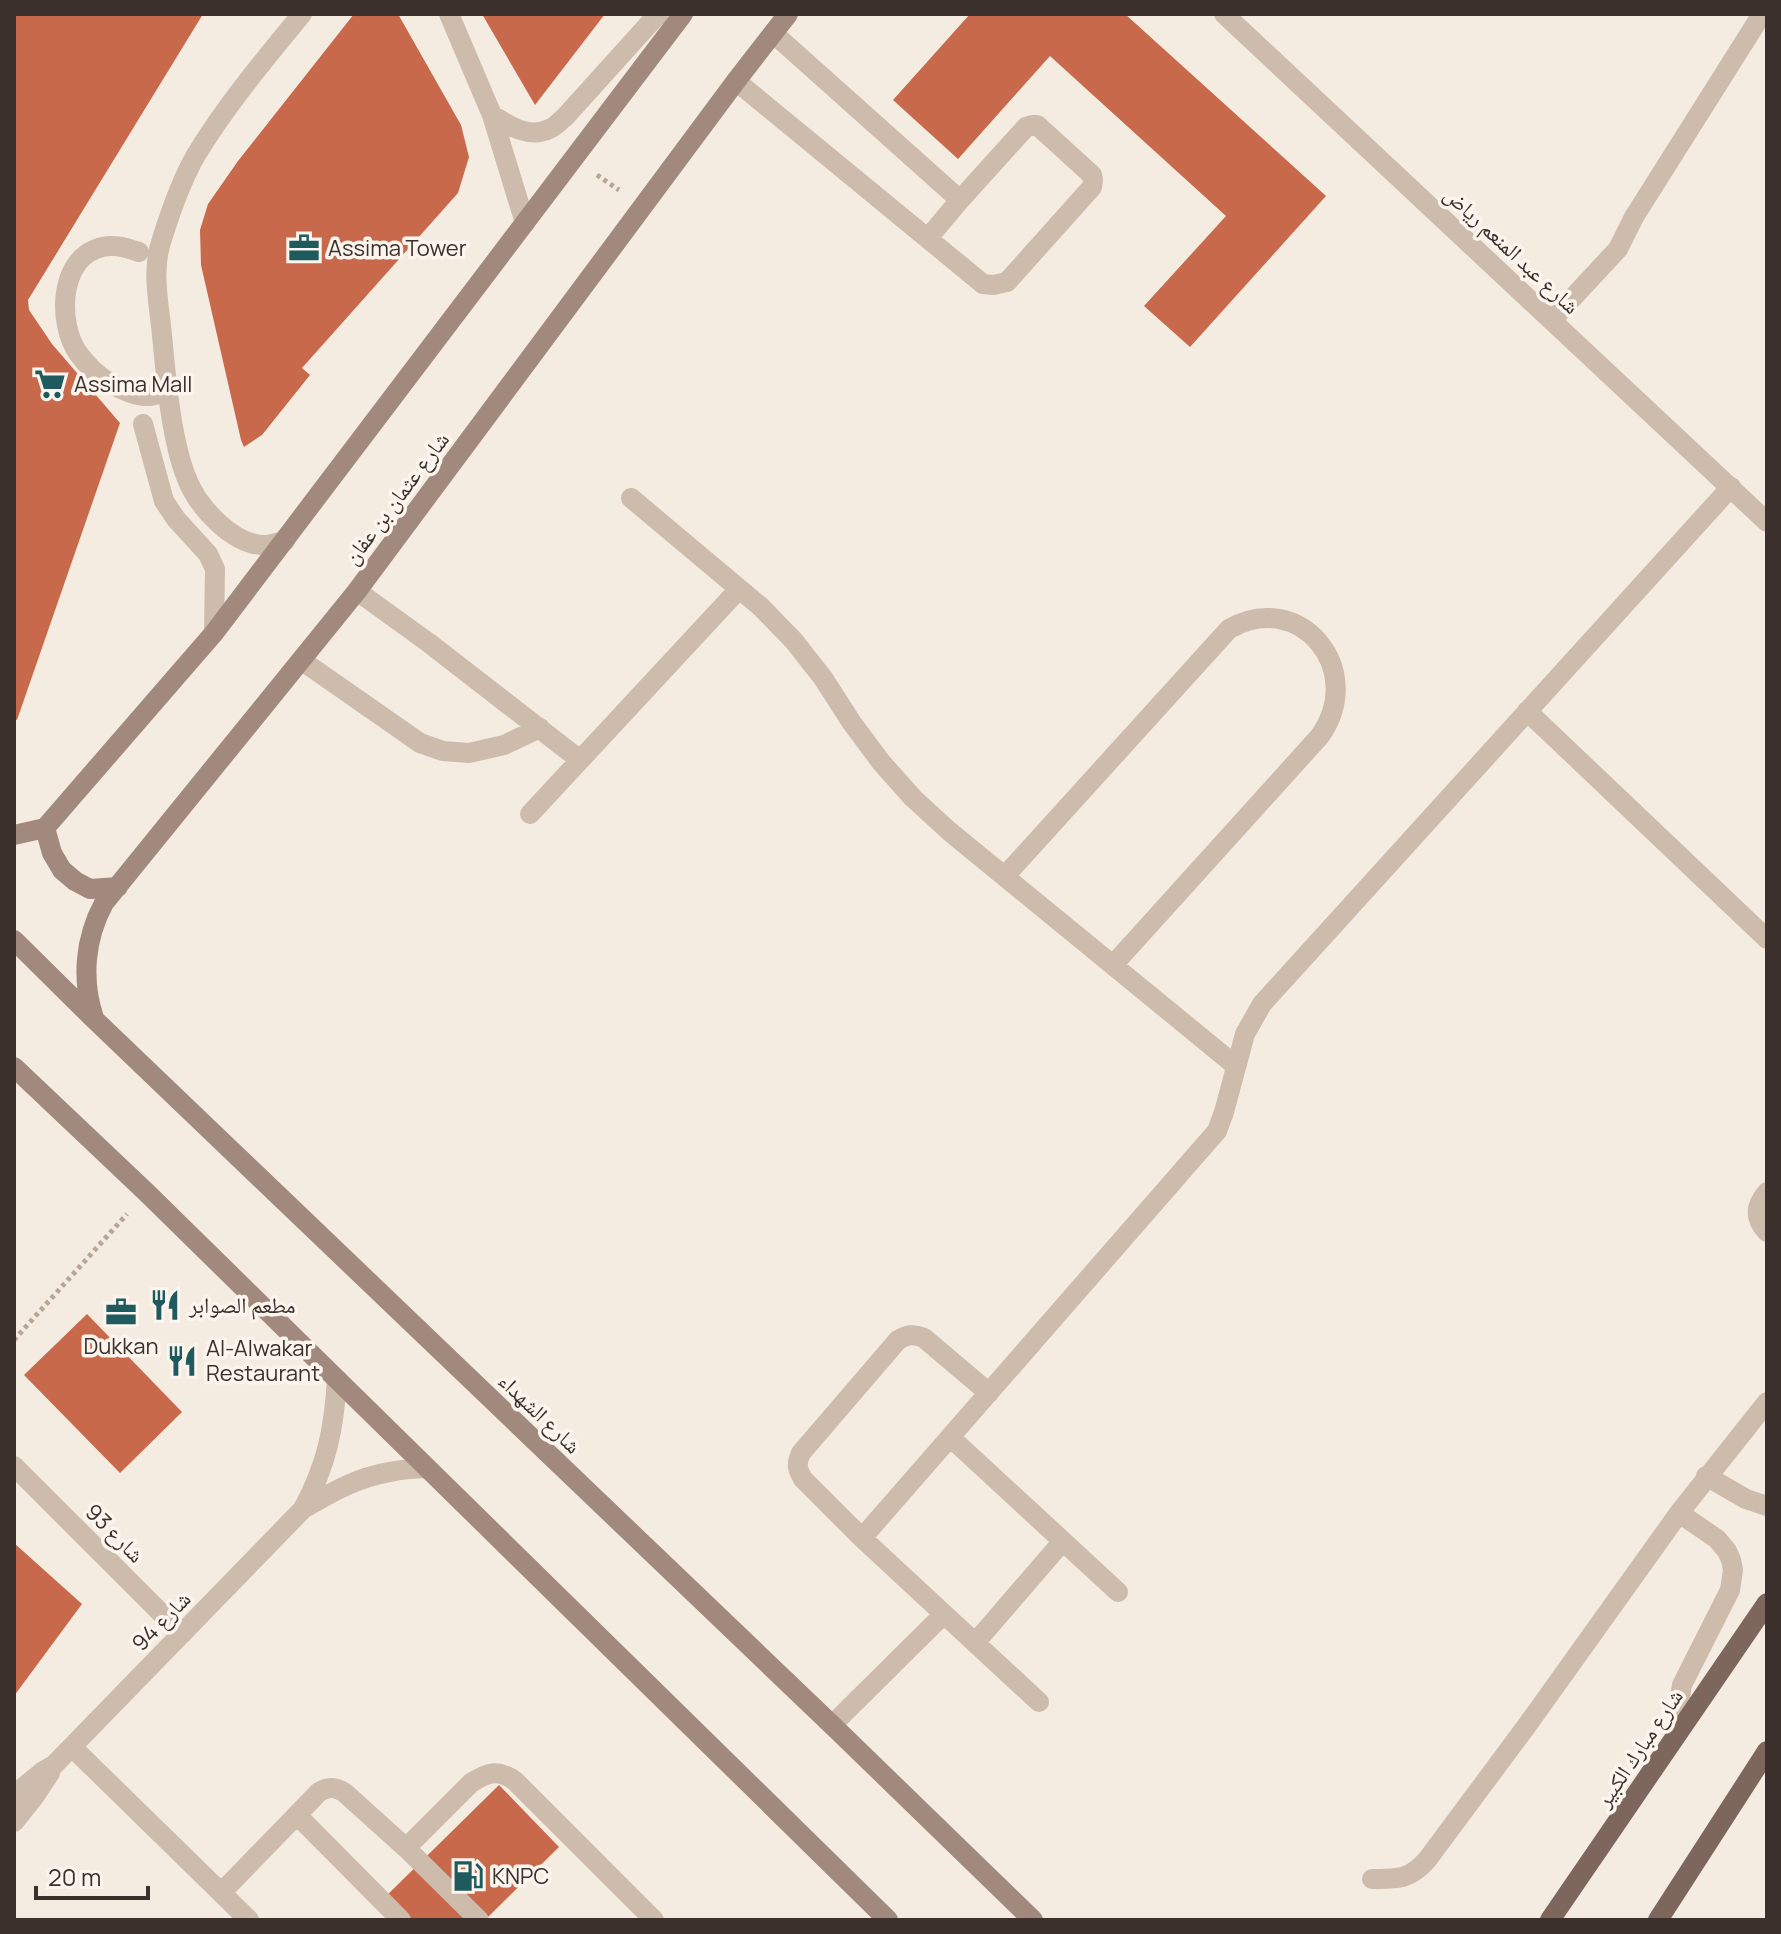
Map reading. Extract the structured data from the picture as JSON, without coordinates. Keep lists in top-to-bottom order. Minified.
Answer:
{"streets":{"main road":["شارع عثمان بن عفان","شارع الشهداء","شارع مبارك الكبير"],"street":["شارع عبد المنعم رياض","شارع 93","شارع 94"]},"crossings":[["شارع عثمان بن عفان","شارع الشهداء"],["شارع 93","شارع 94"]],"places":{"office":["Assima Tower","Dukkan"],"supermarket":["Assima Mall"],"restaurant":["مطعم الصوابر","Al-Alwakar Restaurant"],"fuel station":["KNPC"]},"scale_bar":"20 m"}
